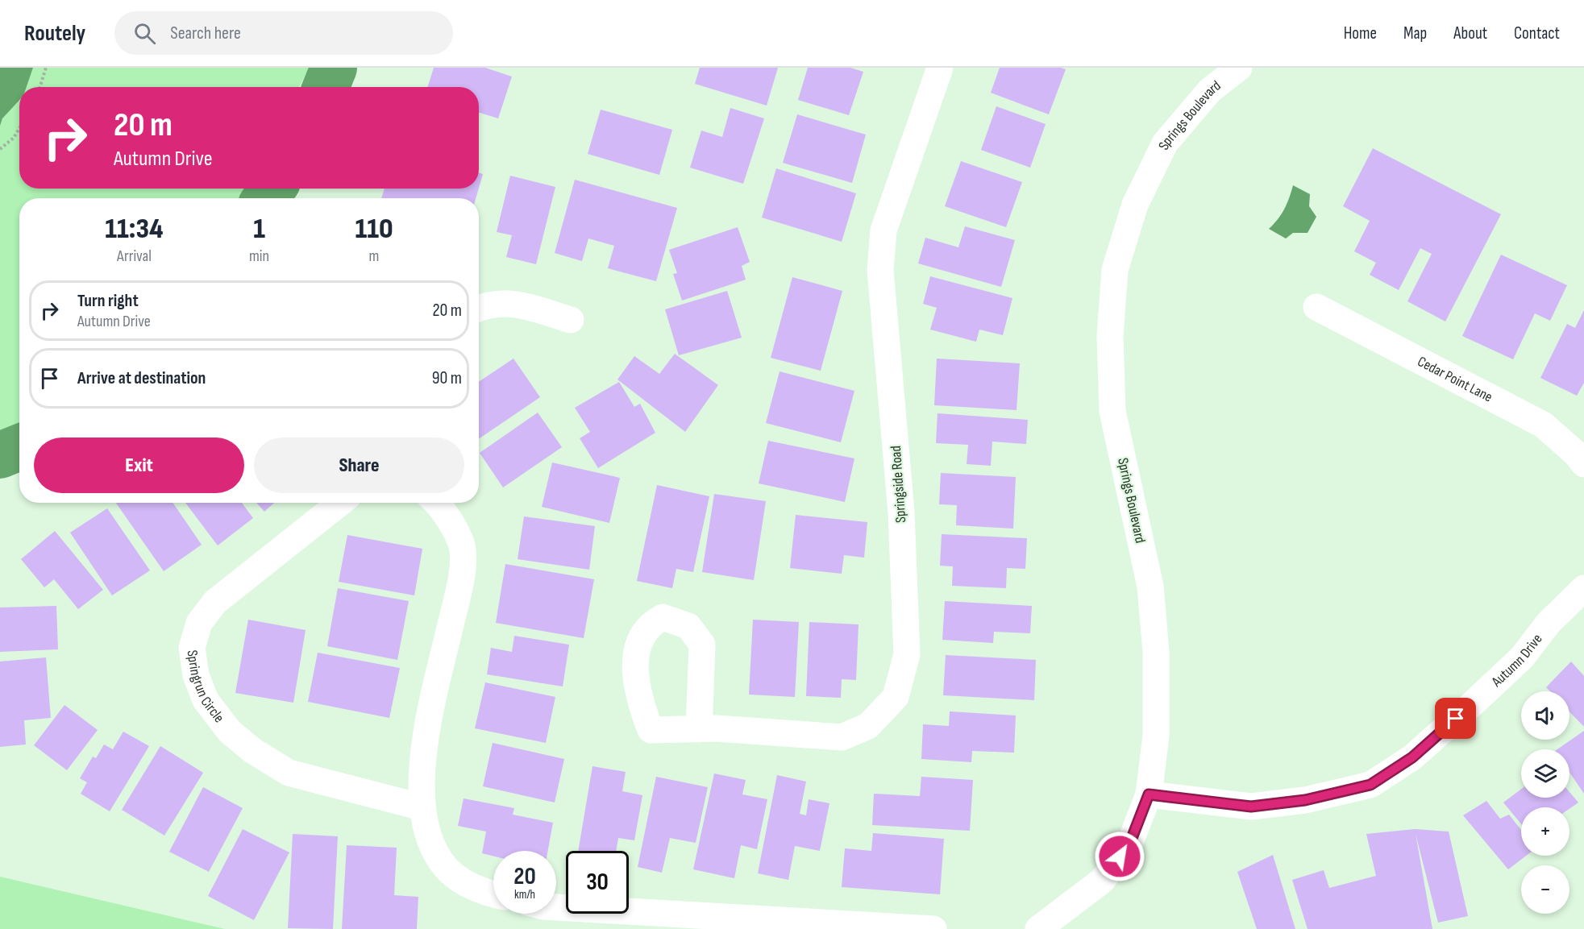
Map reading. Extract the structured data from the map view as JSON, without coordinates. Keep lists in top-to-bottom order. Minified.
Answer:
{"streets":{"street":["Springs Boulevard","Cedar Point Lane","Springside Road","Autumn Drive","Springrun Circle"]},"crossings":[["Springs Boulevard","Autumn Drive"]],"page":{"header":"Routely","search":"Search here","nav":["Home","Map","About","Contact"],"turn":["20 m","Autumn Drive"],"eta":["11:34","Arrival","1","min","110","m"],"list":[{"name":"Turn right","note":"Autumn Drive","value":"20 m"},{"name":"Arrive at destination","value":"90 m"}],"buttons":["Exit","Share"],"map_buttons":["+","−"],"speed":"20 km/h","limit":"30"}}
